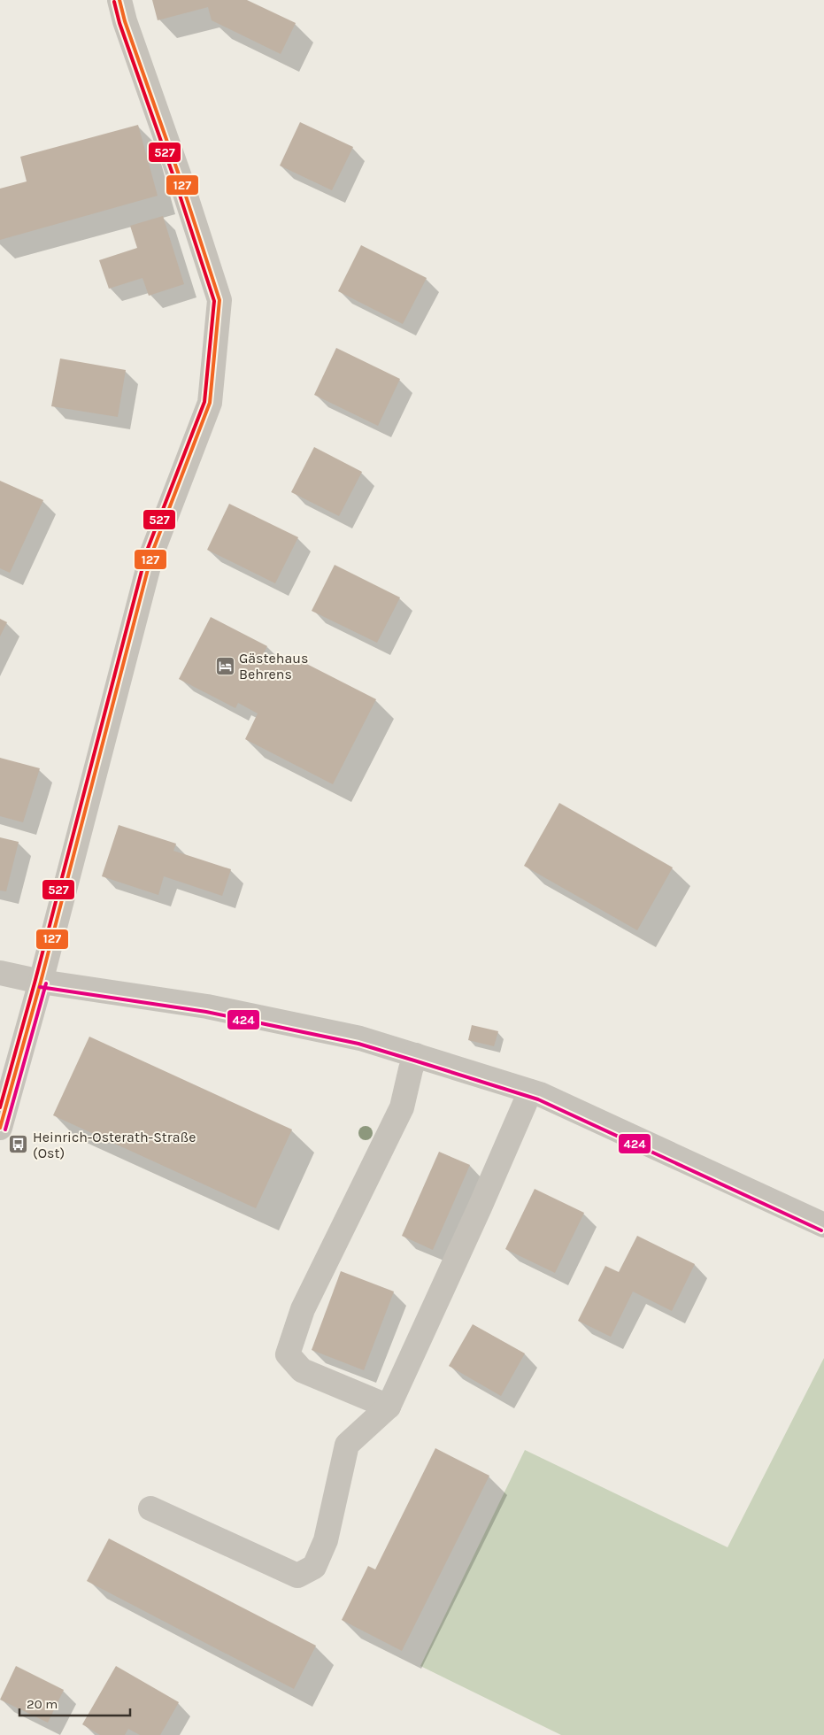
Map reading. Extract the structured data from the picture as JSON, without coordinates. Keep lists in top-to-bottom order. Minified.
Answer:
{"places":{"hotel":["Gästehaus Behrens"],"bus stop":["Heinrich-Osterath-Straße (Ost)"]},"lines":["transit line 127","transit line 527","transit line 424"],"scale_bar":"20 m"}
